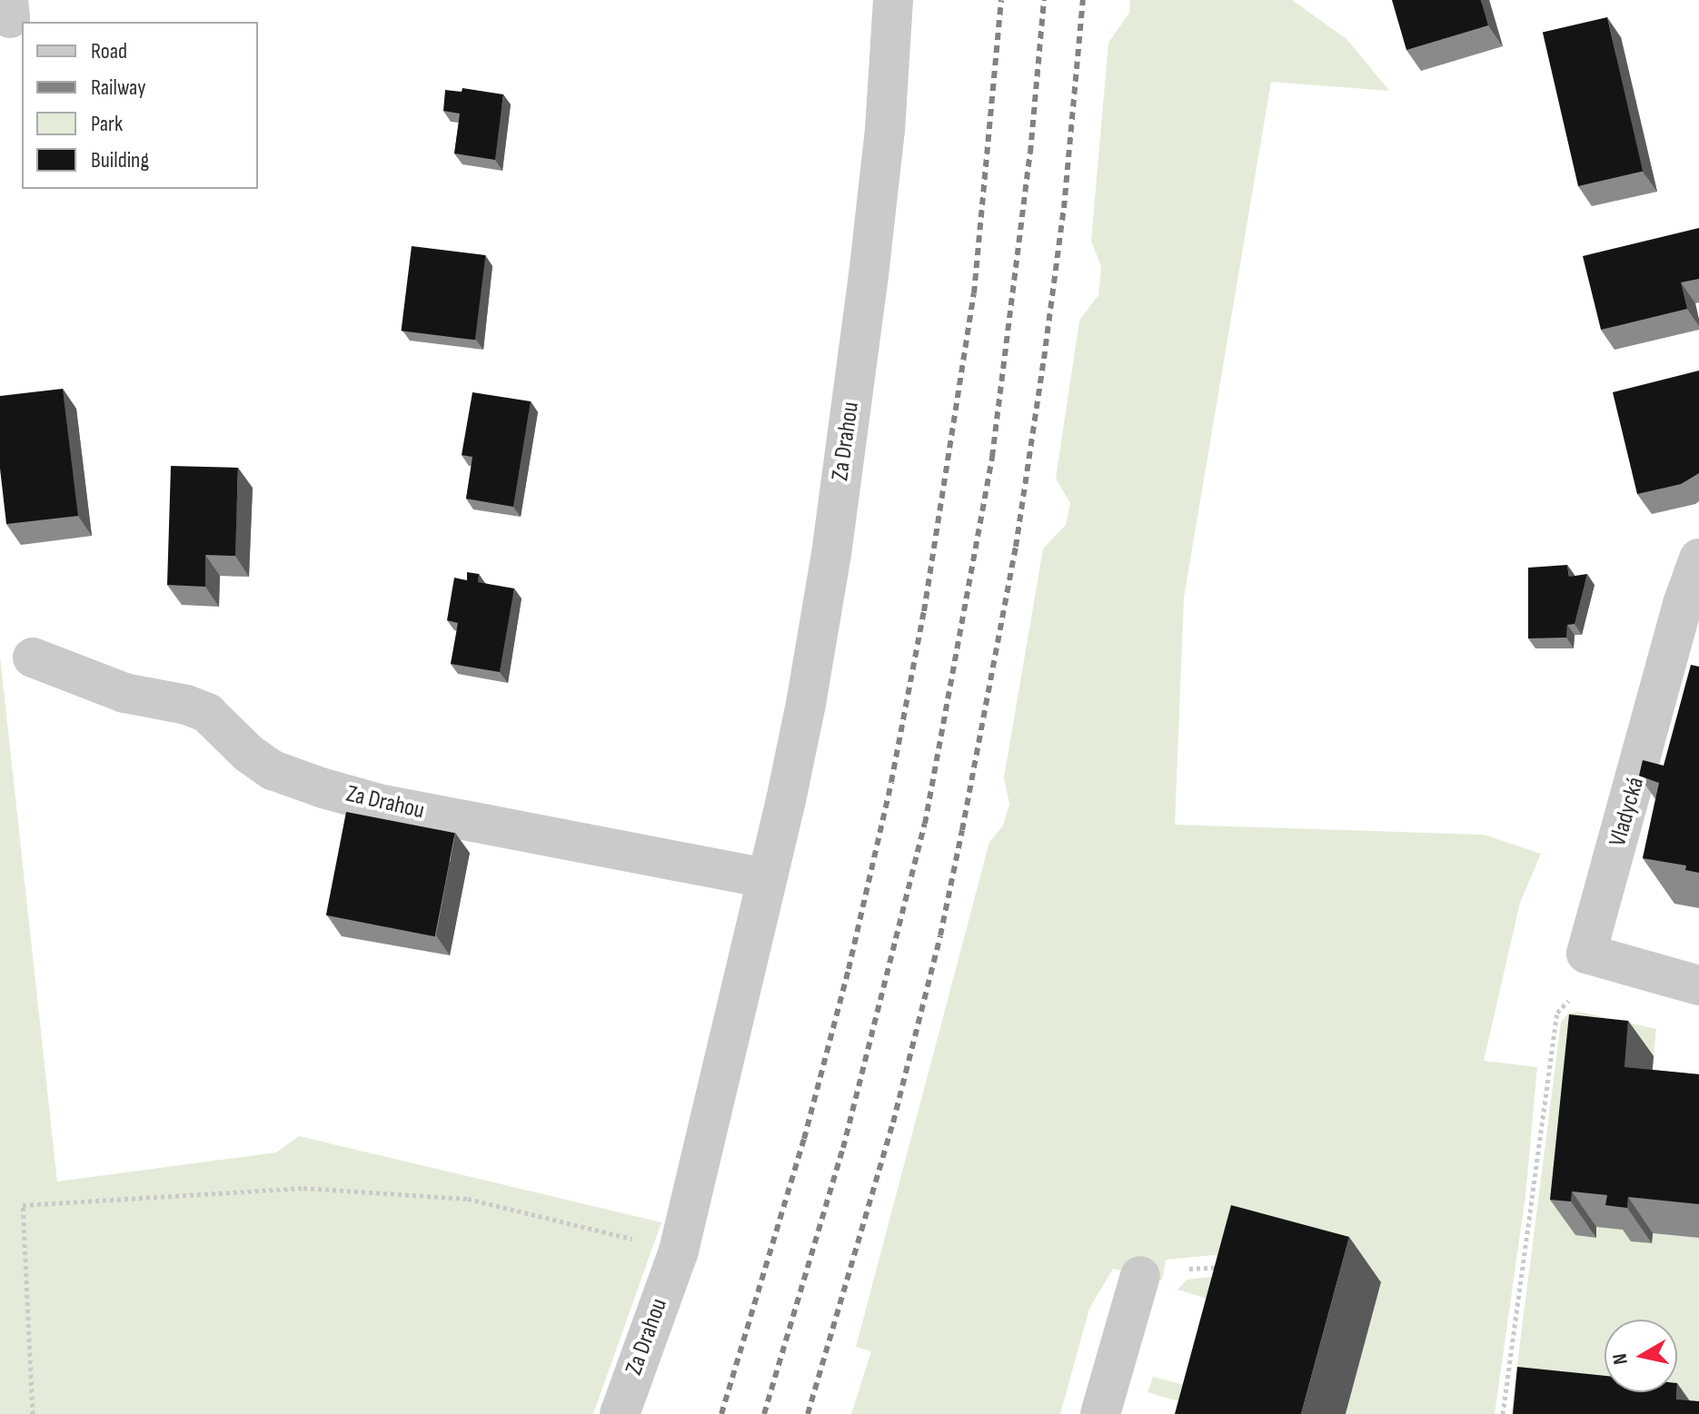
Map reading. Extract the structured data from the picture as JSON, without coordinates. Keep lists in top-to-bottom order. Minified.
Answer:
{"streets":{"street":["Za Drahou","Vladycká"]},"legend":["Road","Railway","Park","Building"],"north":"left"}
